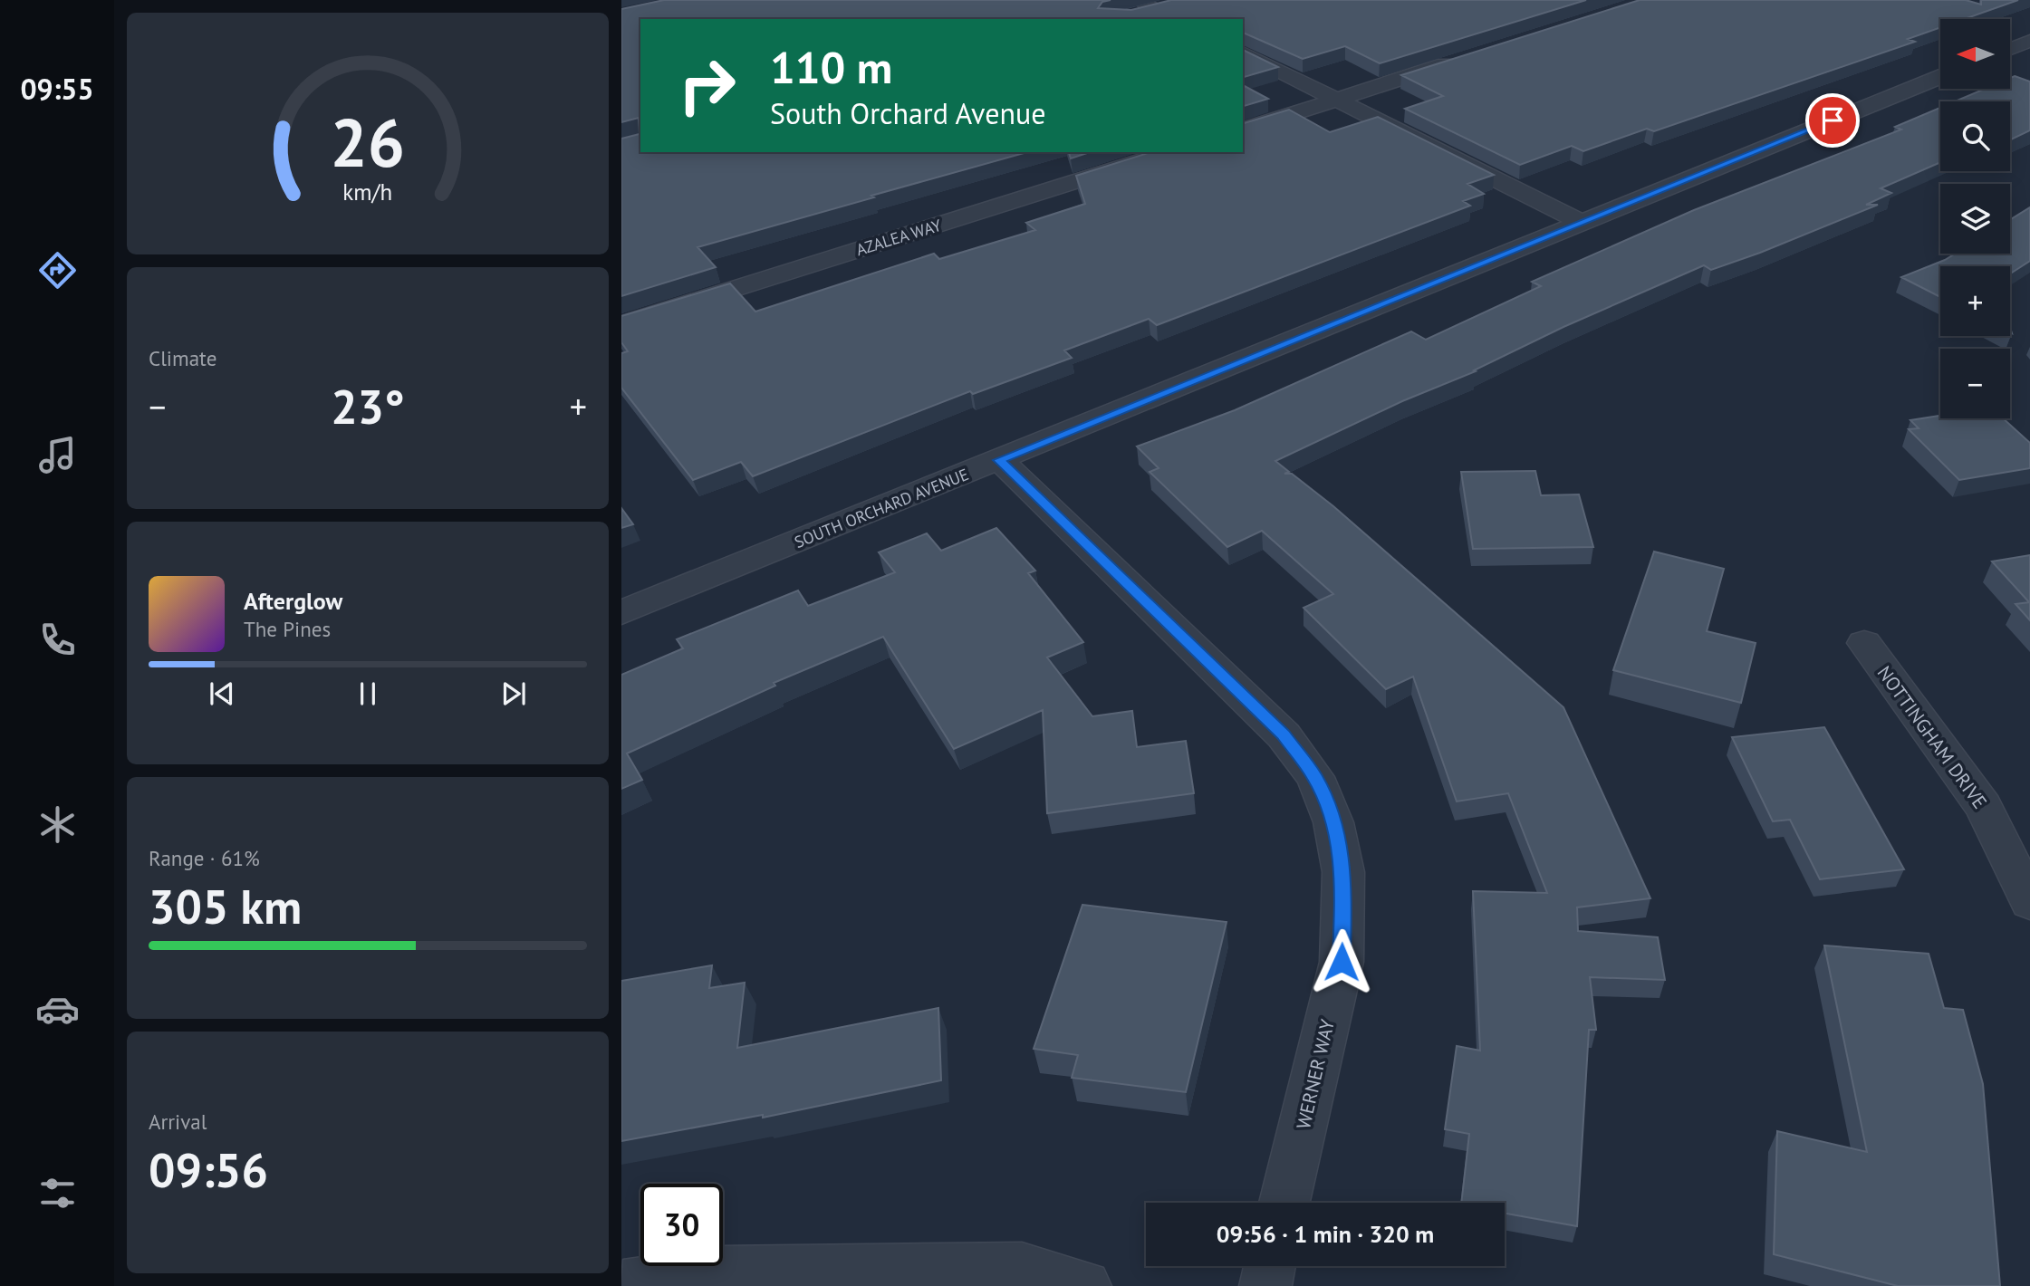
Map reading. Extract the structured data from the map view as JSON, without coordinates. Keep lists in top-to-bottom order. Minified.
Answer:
{"streets":{"street":["AZALEA WAY","SOUTH ORCHARD AVENUE","NOTTINGHAM DRIVE","WERNER WAY"]},"crossings":[["SOUTH ORCHARD AVENUE","WERNER WAY"]],"north":"left","page":{"tabs":"09:55","map_buttons":["+","−"],"turn":["110 m","South Orchard Avenue"],"tile":["Climate",["Range · 61%","305 km"],["Arrival","09:56"]],"heat":["−","23°","+"],"song":["Afterglow","The Pines"],"limit":"30","trip":"09:56 · 1 min · 320 m","gauge":["26","km/h"]}}
